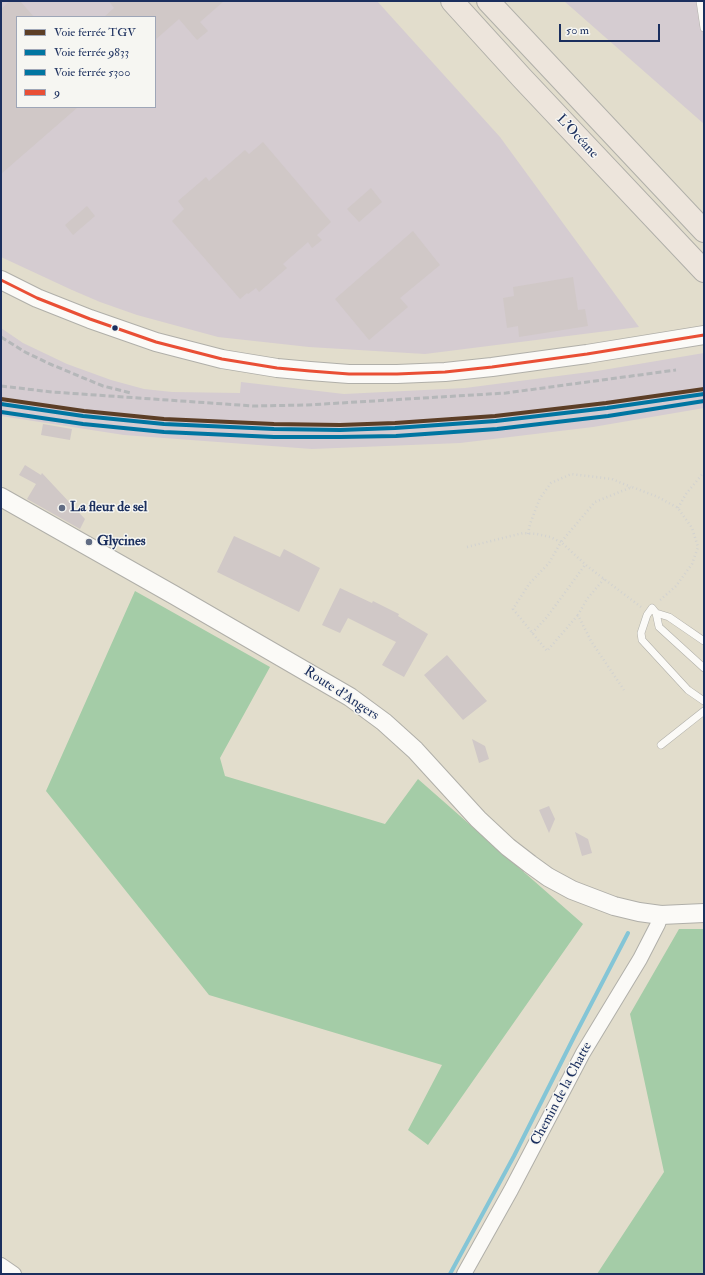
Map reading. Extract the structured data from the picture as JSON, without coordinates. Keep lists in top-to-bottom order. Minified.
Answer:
{"streets":{"highway":["L’Océane"],"street":["Route d'Angers","Chemin de la Chatte"]},"crossings":[["Route d'Angers","Chemin de la Chatte"]],"places":["La fleur de sel","Glycines"],"lines":["transit line 9","rail line TGV","rail line 9833","rail line 5300"],"legend":["Voie ferrée TGV","Voie ferrée 9833","Voie ferrée 5300","9"],"scale_bar":"50 m"}
